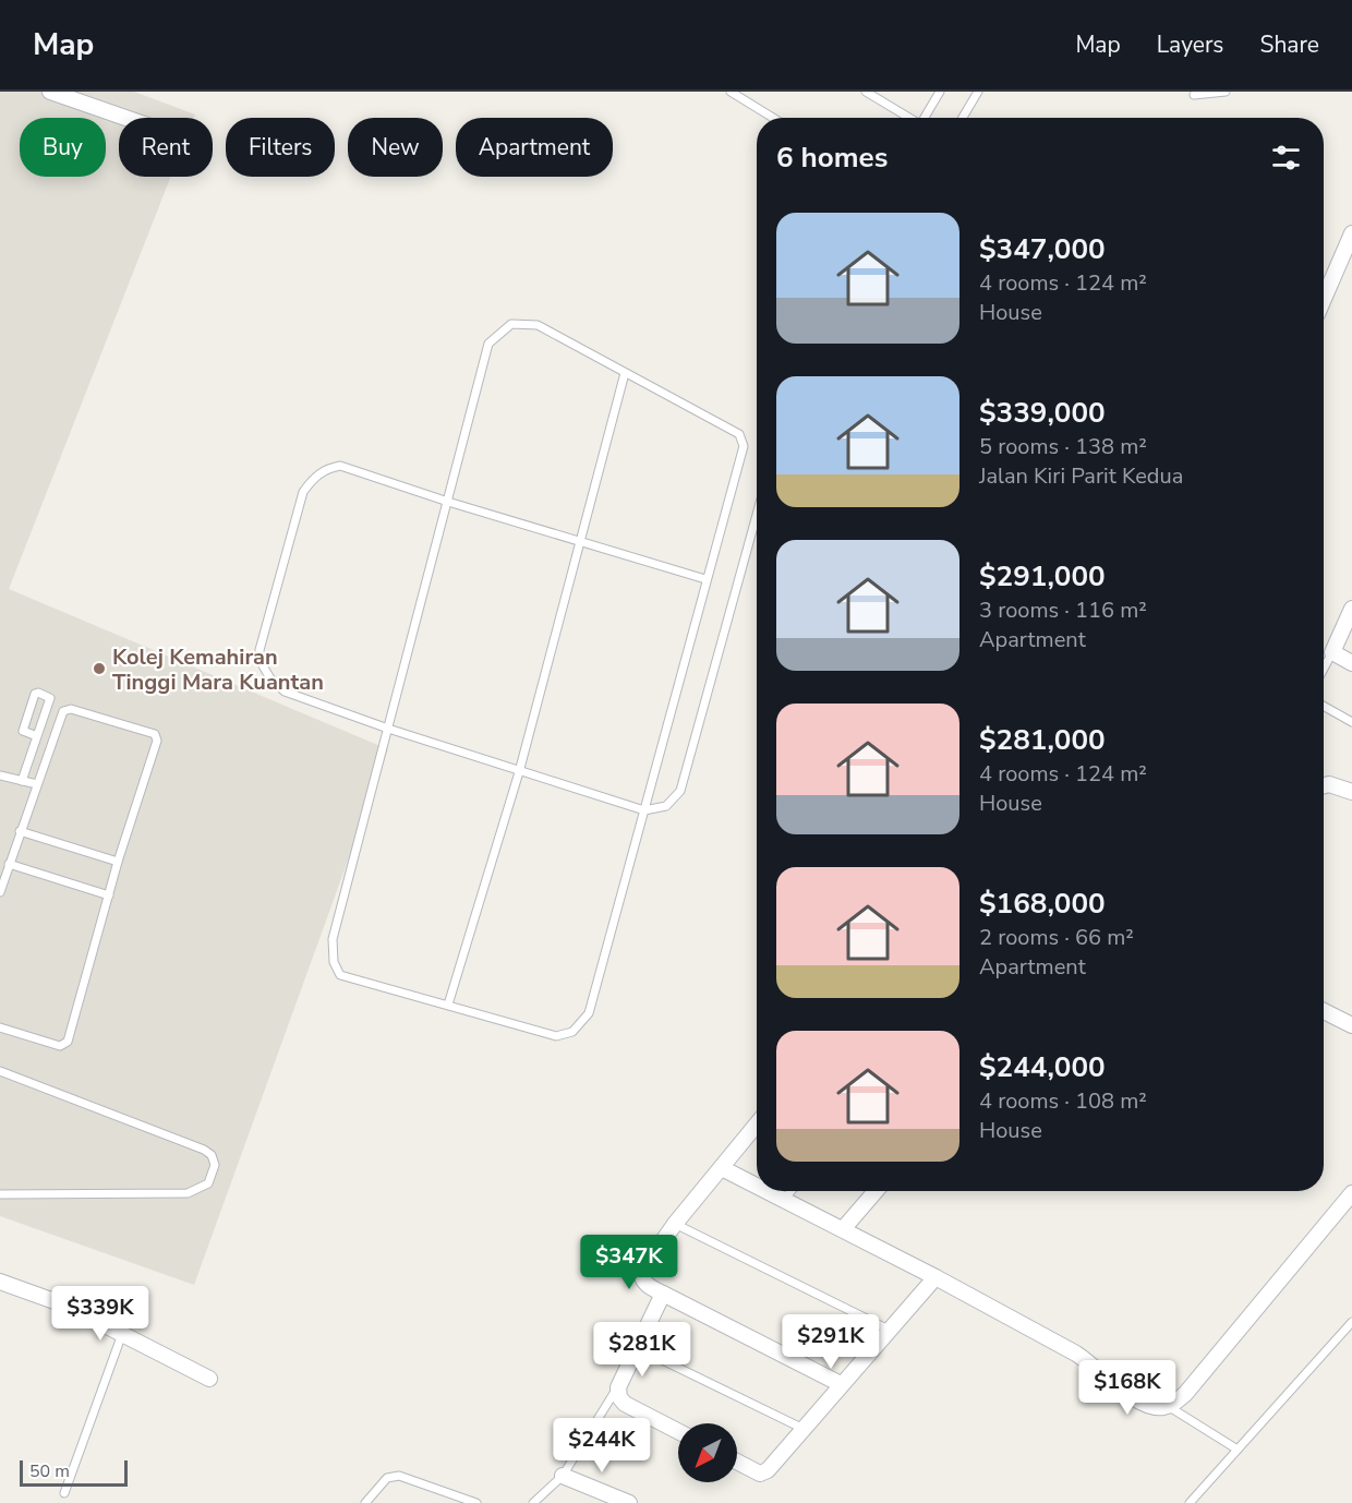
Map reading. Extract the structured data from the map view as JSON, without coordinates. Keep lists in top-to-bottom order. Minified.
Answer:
{"places":["Kolej Kemahiran Tinggi Mara Kuantan"],"scale_bar":"50 m","north":"bottom left","page":{"header":"Map","nav":["Map","Layers","Share"],"chip":["Buy","Rent","Filters","New","Apartment"],"heading":"6 homes","list":[{"name":"$347,000","note":"4 rooms · 124 m² · House"},{"name":"$339,000","note":"5 rooms · 138 m² · Jalan Kiri Parit Kedua"},{"name":"$291,000","note":"3 rooms · 116 m² · Apartment"},{"name":"$281,000","note":"4 rooms · 124 m² · House"},{"name":"$168,000","note":"2 rooms · 66 m² · Apartment"},{"name":"$244,000","note":"4 rooms · 108 m² · House"}],"price":["$347K","$339K","$291K","$281K","$168K","$244K"],"scale":"50 m"}}
